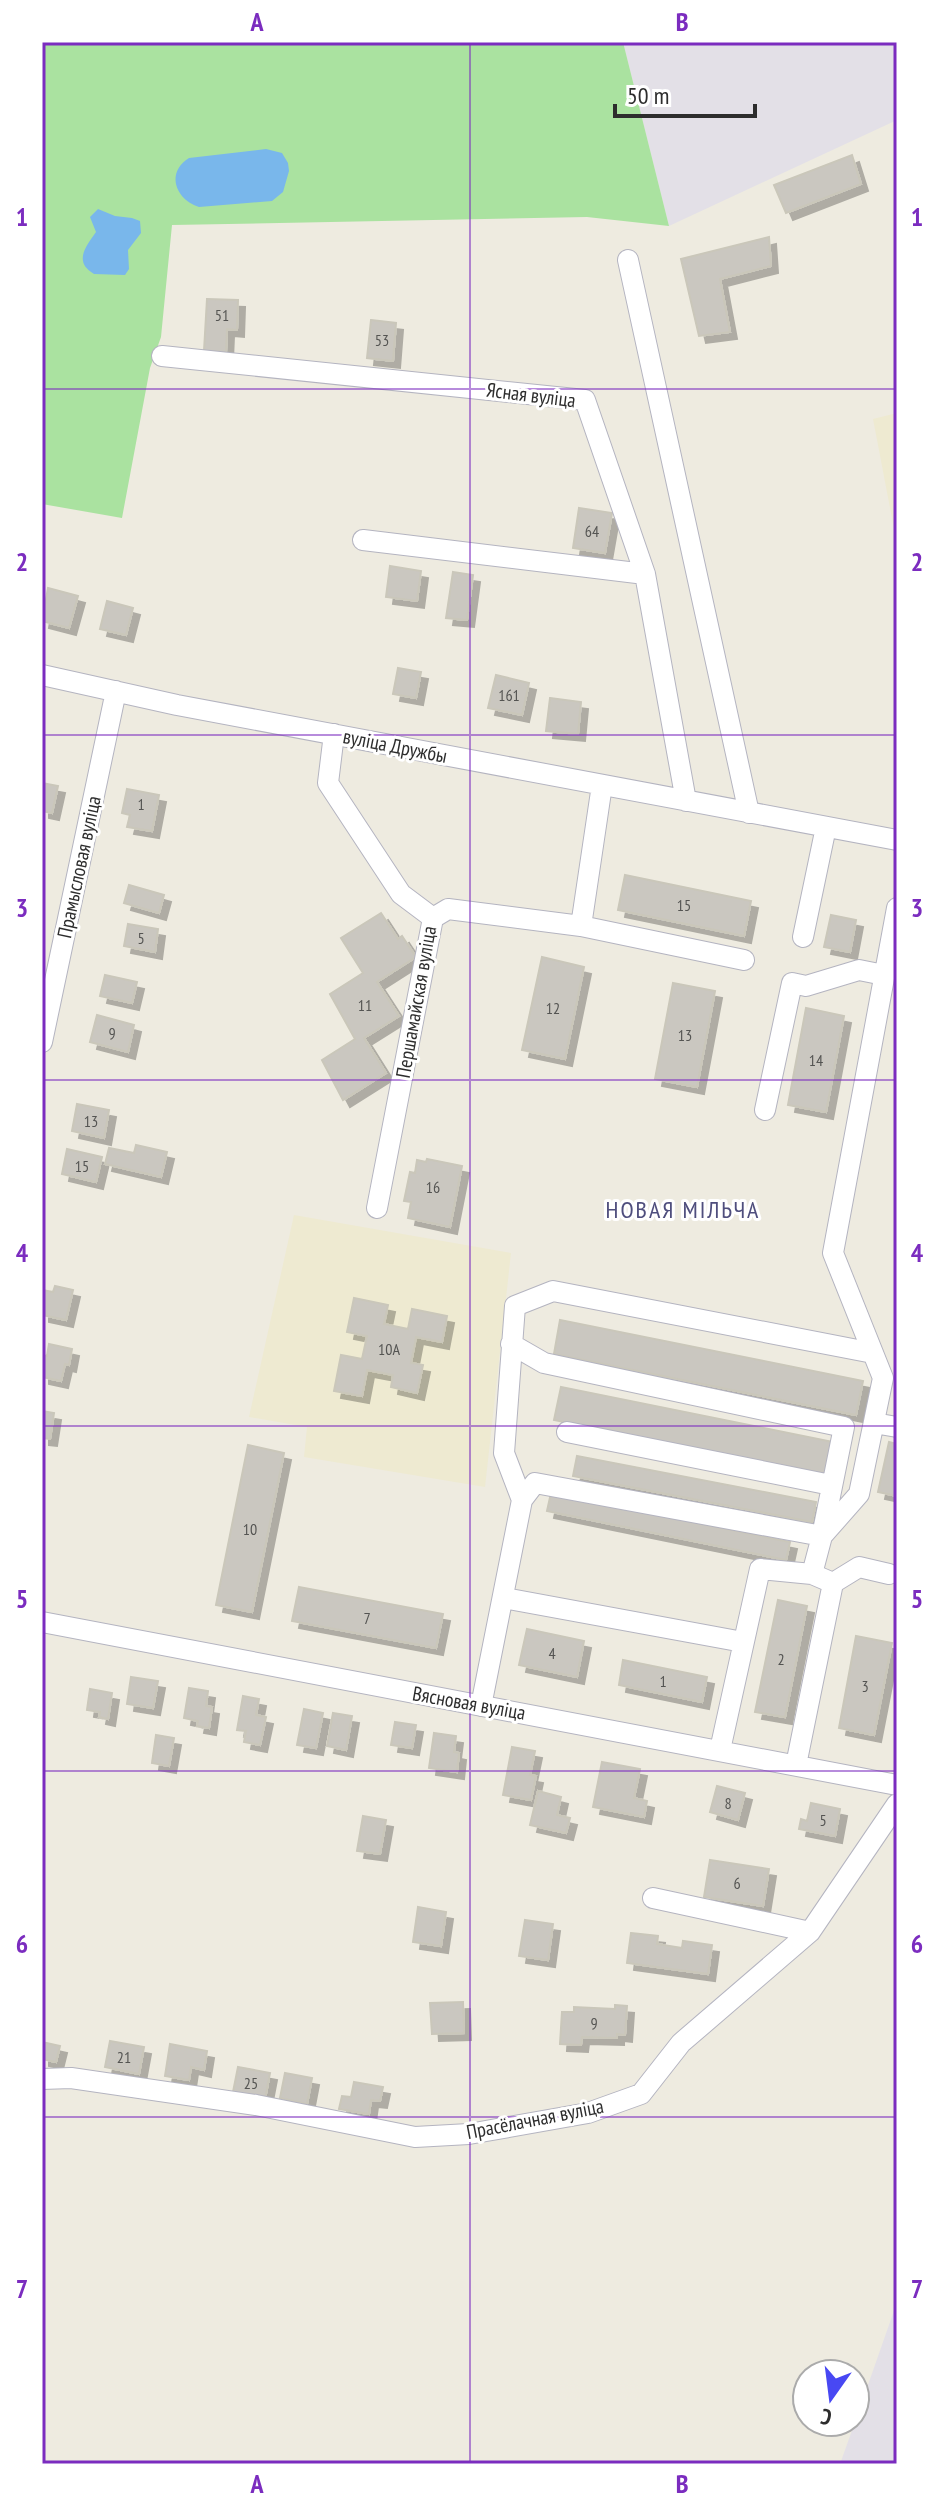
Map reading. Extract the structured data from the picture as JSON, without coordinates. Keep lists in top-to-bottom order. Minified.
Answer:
{"streets":{"street":["Ясная вуліца","вуліца Дружбы","Прамысловая вуліца","Першамайская вуліца","Вясновая вуліца","Прасёлачная вуліца"]},"crossings":[["Ясная вуліца","вуліца Дружбы"],["вуліца Дружбы","Прамысловая вуліца"],["вуліца Дружбы","Першамайская вуліца"]],"districts":["НОВАЯ МІЛЬЧА"],"house_numbers":["51","53","64","161","1","15","5","11","12","9","13","14","13","15","16","10А","10","7","4","2","1","3","8","5","6","9","21","25"],"scale_bar":"50 m","north":"bottom","grid":{"columns":["A","B"],"rows":["1","2","3","4","5","6","7"]}}
